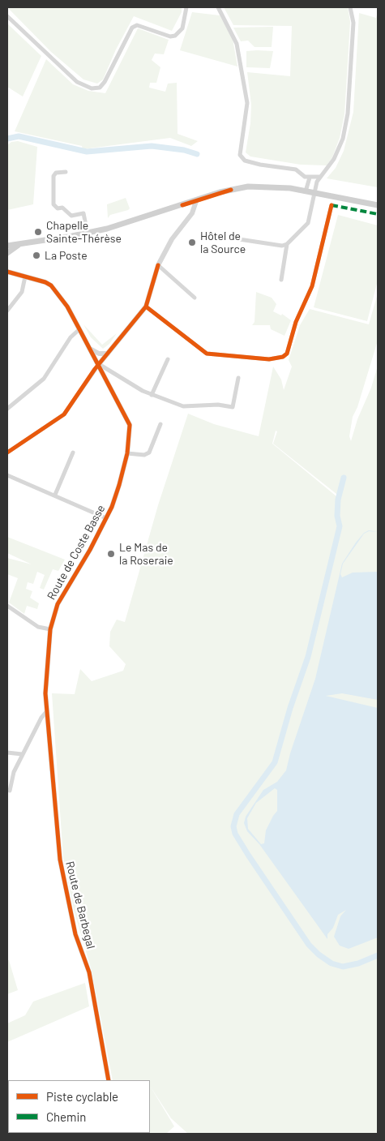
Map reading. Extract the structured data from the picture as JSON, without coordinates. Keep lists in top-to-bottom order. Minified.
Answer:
{"streets":{"street":["Route de Coste Basse","Route de Barbegal"]},"crossings":[["Route de Coste Basse","Route de Barbegal"]],"places":["Chapelle Sainte-Thérèse","Hôtel de la Source","La Poste","Le Mas de la Roseraie"],"legend":["Piste cyclable","Chemin"]}
